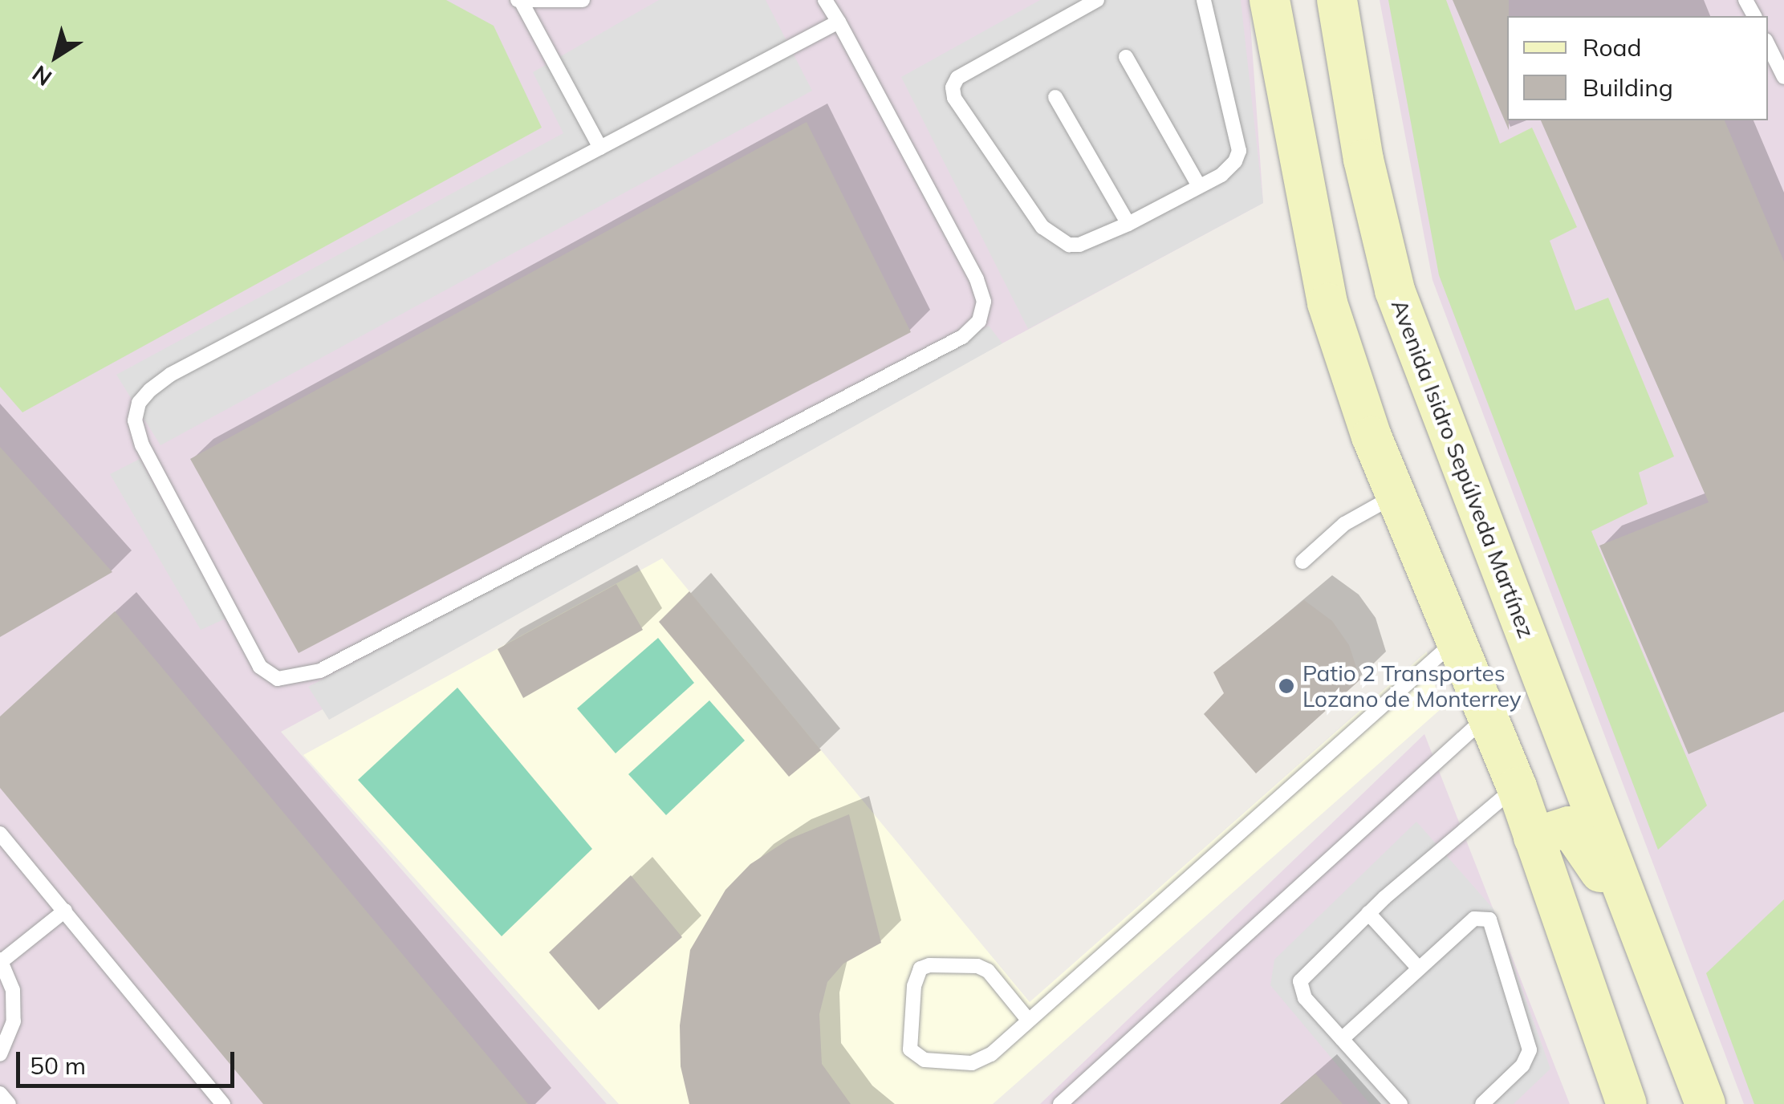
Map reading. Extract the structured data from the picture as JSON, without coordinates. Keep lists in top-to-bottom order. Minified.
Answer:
{"streets":{"main road":["Avenida Isidro Sepúlveda Martínez"]},"places":["Patio 2 Transportes Lozano de Monterrey"],"legend":["Road","Building"],"scale_bar":"50 m","north":"bottom left"}
